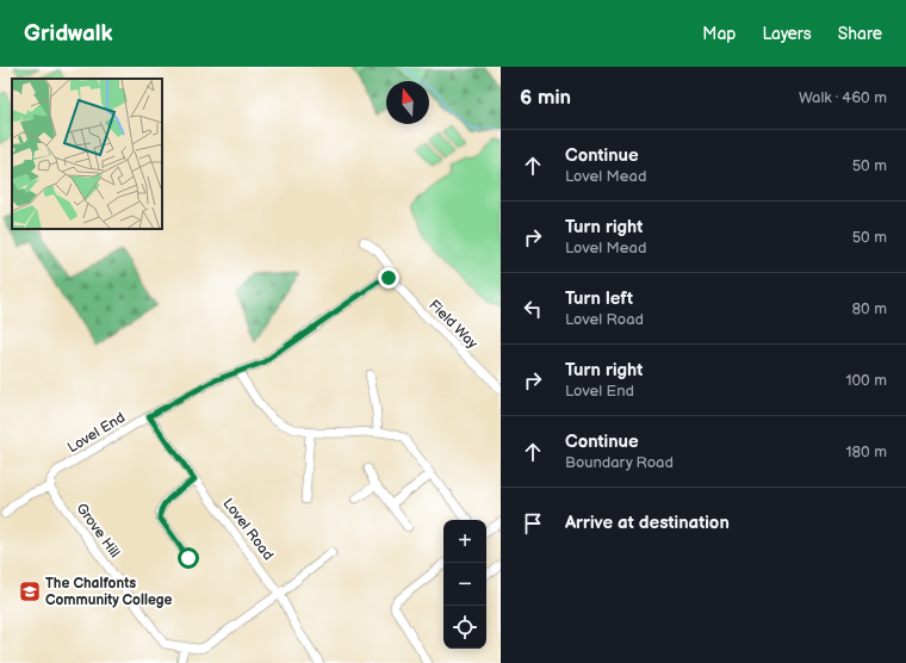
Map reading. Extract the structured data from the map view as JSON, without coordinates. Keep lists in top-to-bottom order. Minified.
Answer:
{"streets":{"street":["Field Way","Lovel End","Lovel Road","Grove Hill"]},"crossings":[["Field Way","Lovel End"],["Lovel End","Lovel Road"],["Lovel End","Grove Hill"],["Lovel Road","Grove Hill"]],"places":{"school or university":["The Chalfonts Community College"]},"north":"top","page":{"header":"Gridwalk","nav":["Map","Layers","Share"],"heading":["6 min","Walk · 460 m"],"list":[["Continue","Lovel Mead","50 m"],["Turn right","Lovel Mead","50 m"],["Turn left","Lovel Road","80 m"],["Turn right","Lovel End","100 m"],["Continue","Boundary Road","180 m"],"Arrive at destination"],"map_buttons":["+","−"]}}
